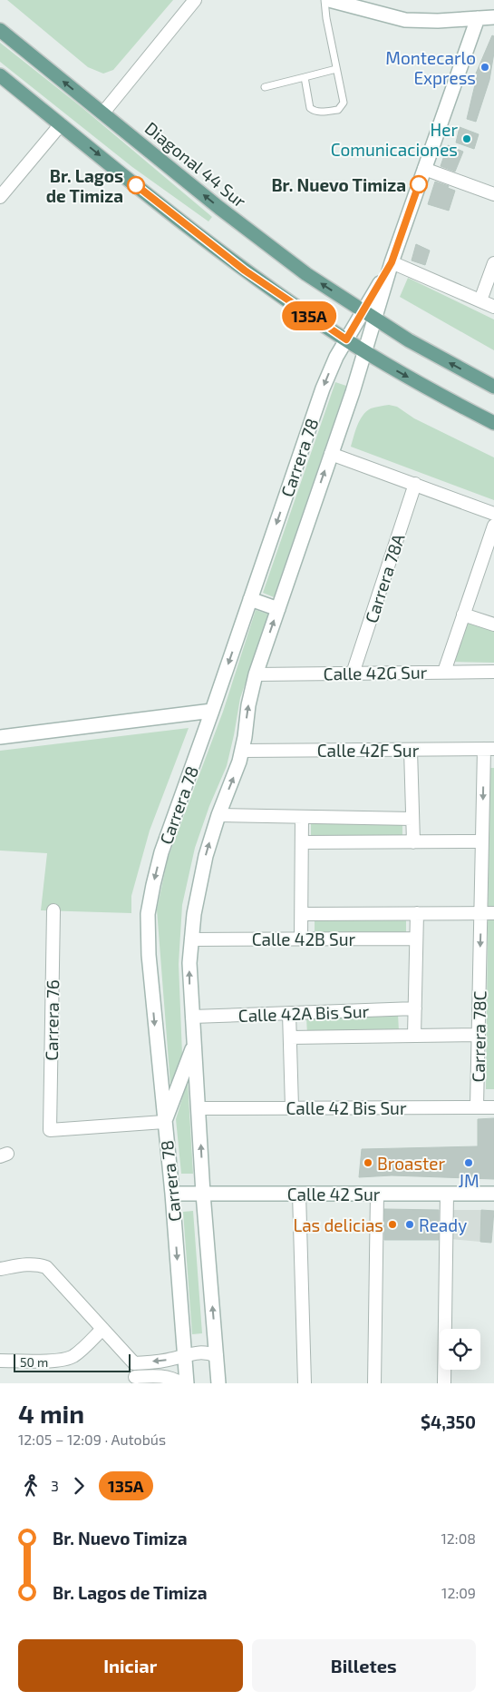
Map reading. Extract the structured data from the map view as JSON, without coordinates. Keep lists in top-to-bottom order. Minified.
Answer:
{"streets":{"main road":["Diagonal 44 Sur"],"street":["Carrera 78","Carrera 78A","Calle 42G Sur","Calle 42F Sur","Calle 42B Sur","Calle 42A Bis Sur","Carrera 76","Carrera 78C","Calle 42 Bis Sur","Calle 42 Sur"]},"crossings":[["Diagonal 44 Sur","Carrera 78"],["Carrera 78","Calle 42G Sur"],["Carrera 78","Calle 42F Sur"],["Carrera 78","Calle 42B Sur"],["Carrera 78","Calle 42A Bis Sur"],["Carrera 78","Carrera 76"],["Carrera 78","Calle 42 Bis Sur"],["Carrera 78","Calle 42 Sur"],["Carrera 78A","Calle 42G Sur"],["Calle 42F Sur","Carrera 78C"],["Carrera 78C","Calle 42 Bis Sur"]],"places":["Montecarlo Express","Her Comunicaciones","Br. Nuevo Timiza","Br. Lagos de Timiza","Broaster","JM","Las delicias","Ready"],"lines":["bus line 135A"],"scale_bar":"50 m","page":{"on_map":"135A","scale":"50 m","heading":["4 min","12:05 – 12:09 · Autobús","$4,350"],"legs":["3","135A"],"list":[{"name":"Br. Nuevo Timiza","value":"12:08"},{"name":"Br. Lagos de Timiza","value":"12:09"}],"buttons":["Iniciar","Billetes"]}}
